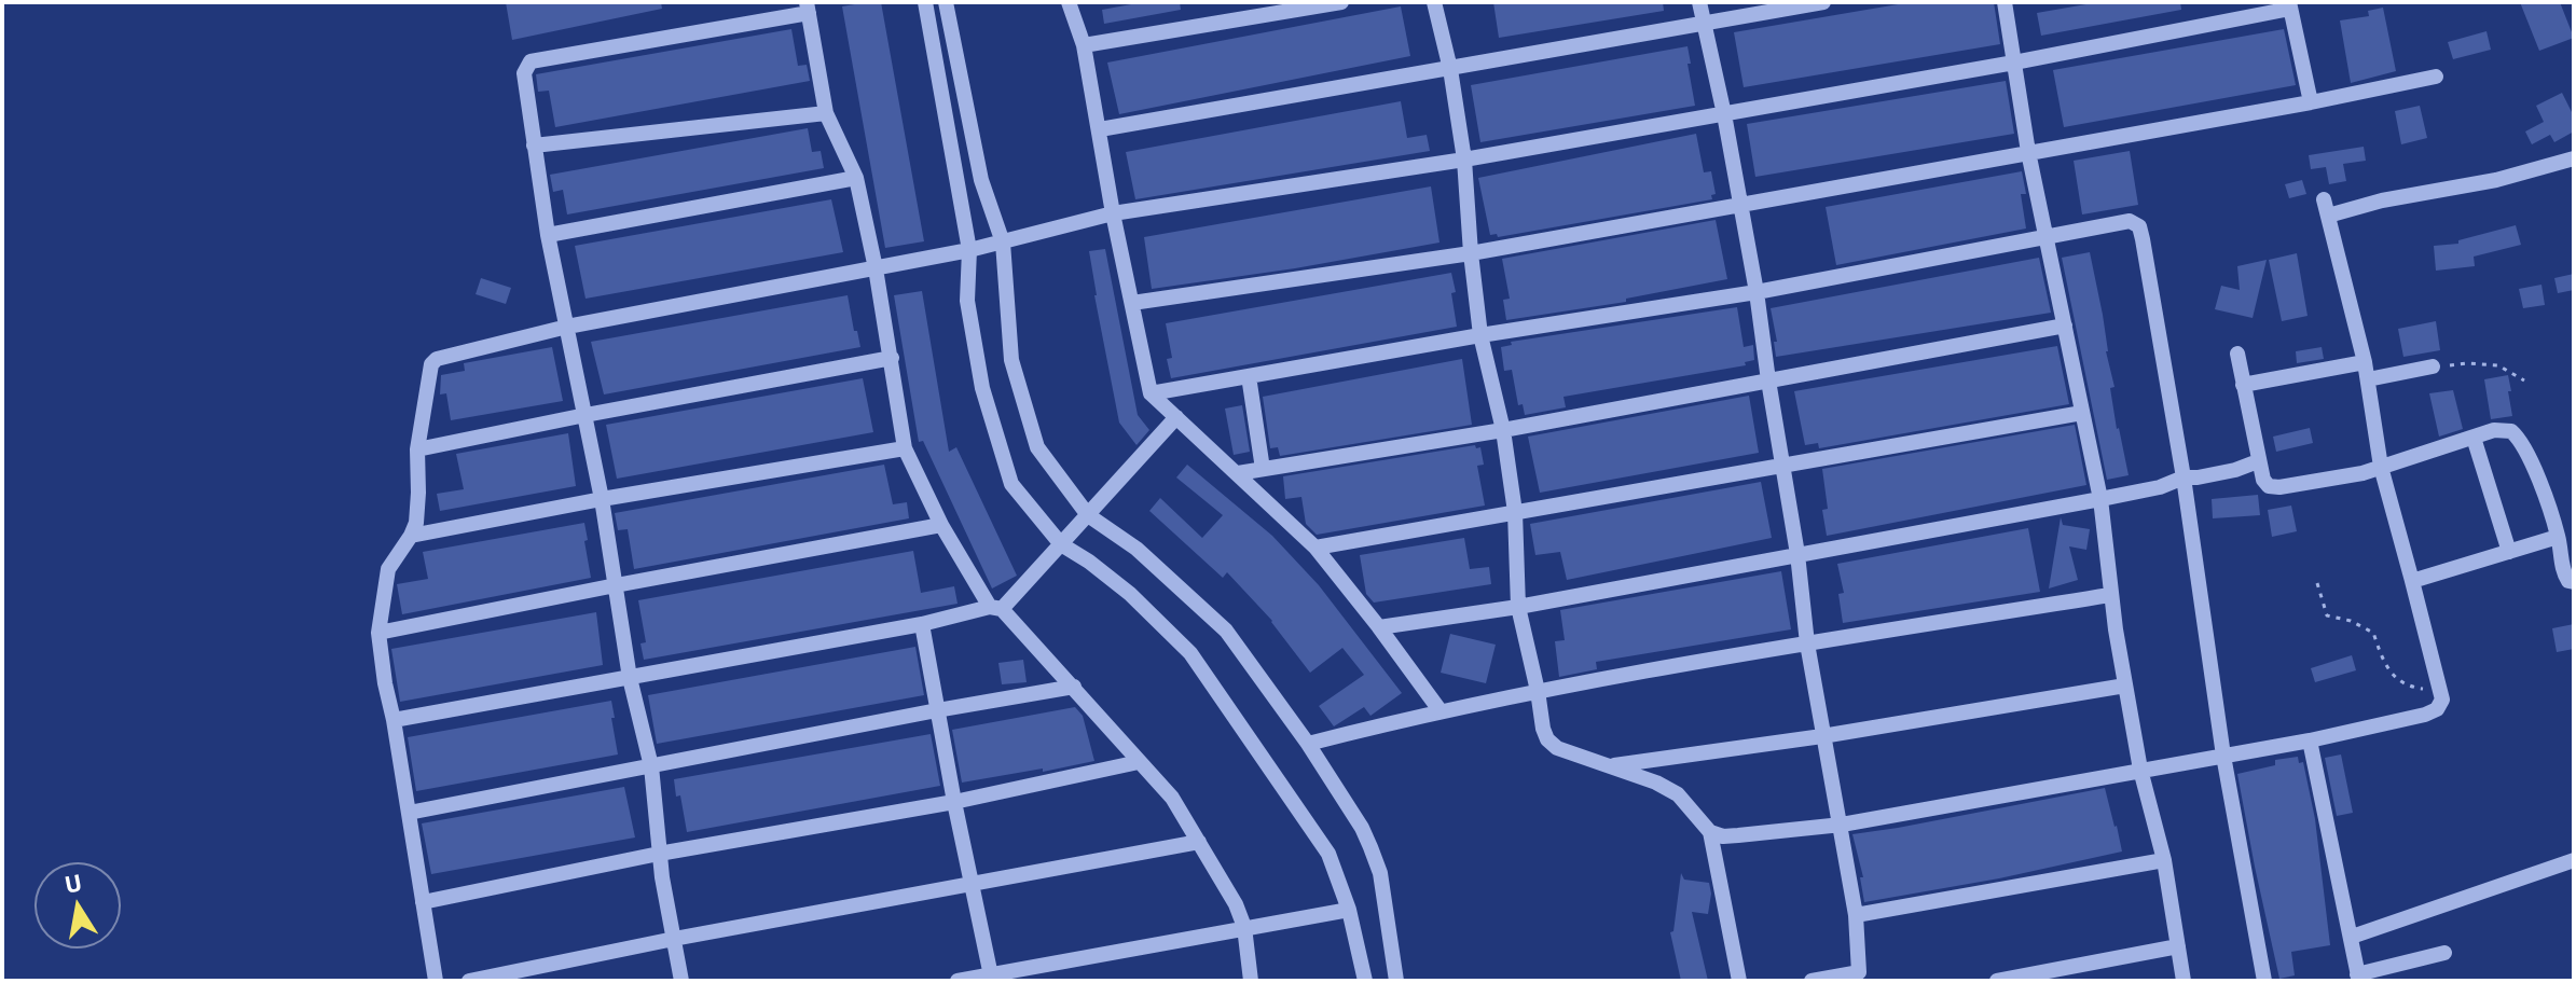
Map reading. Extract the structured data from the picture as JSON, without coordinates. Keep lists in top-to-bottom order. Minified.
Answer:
{"north":"top"}
